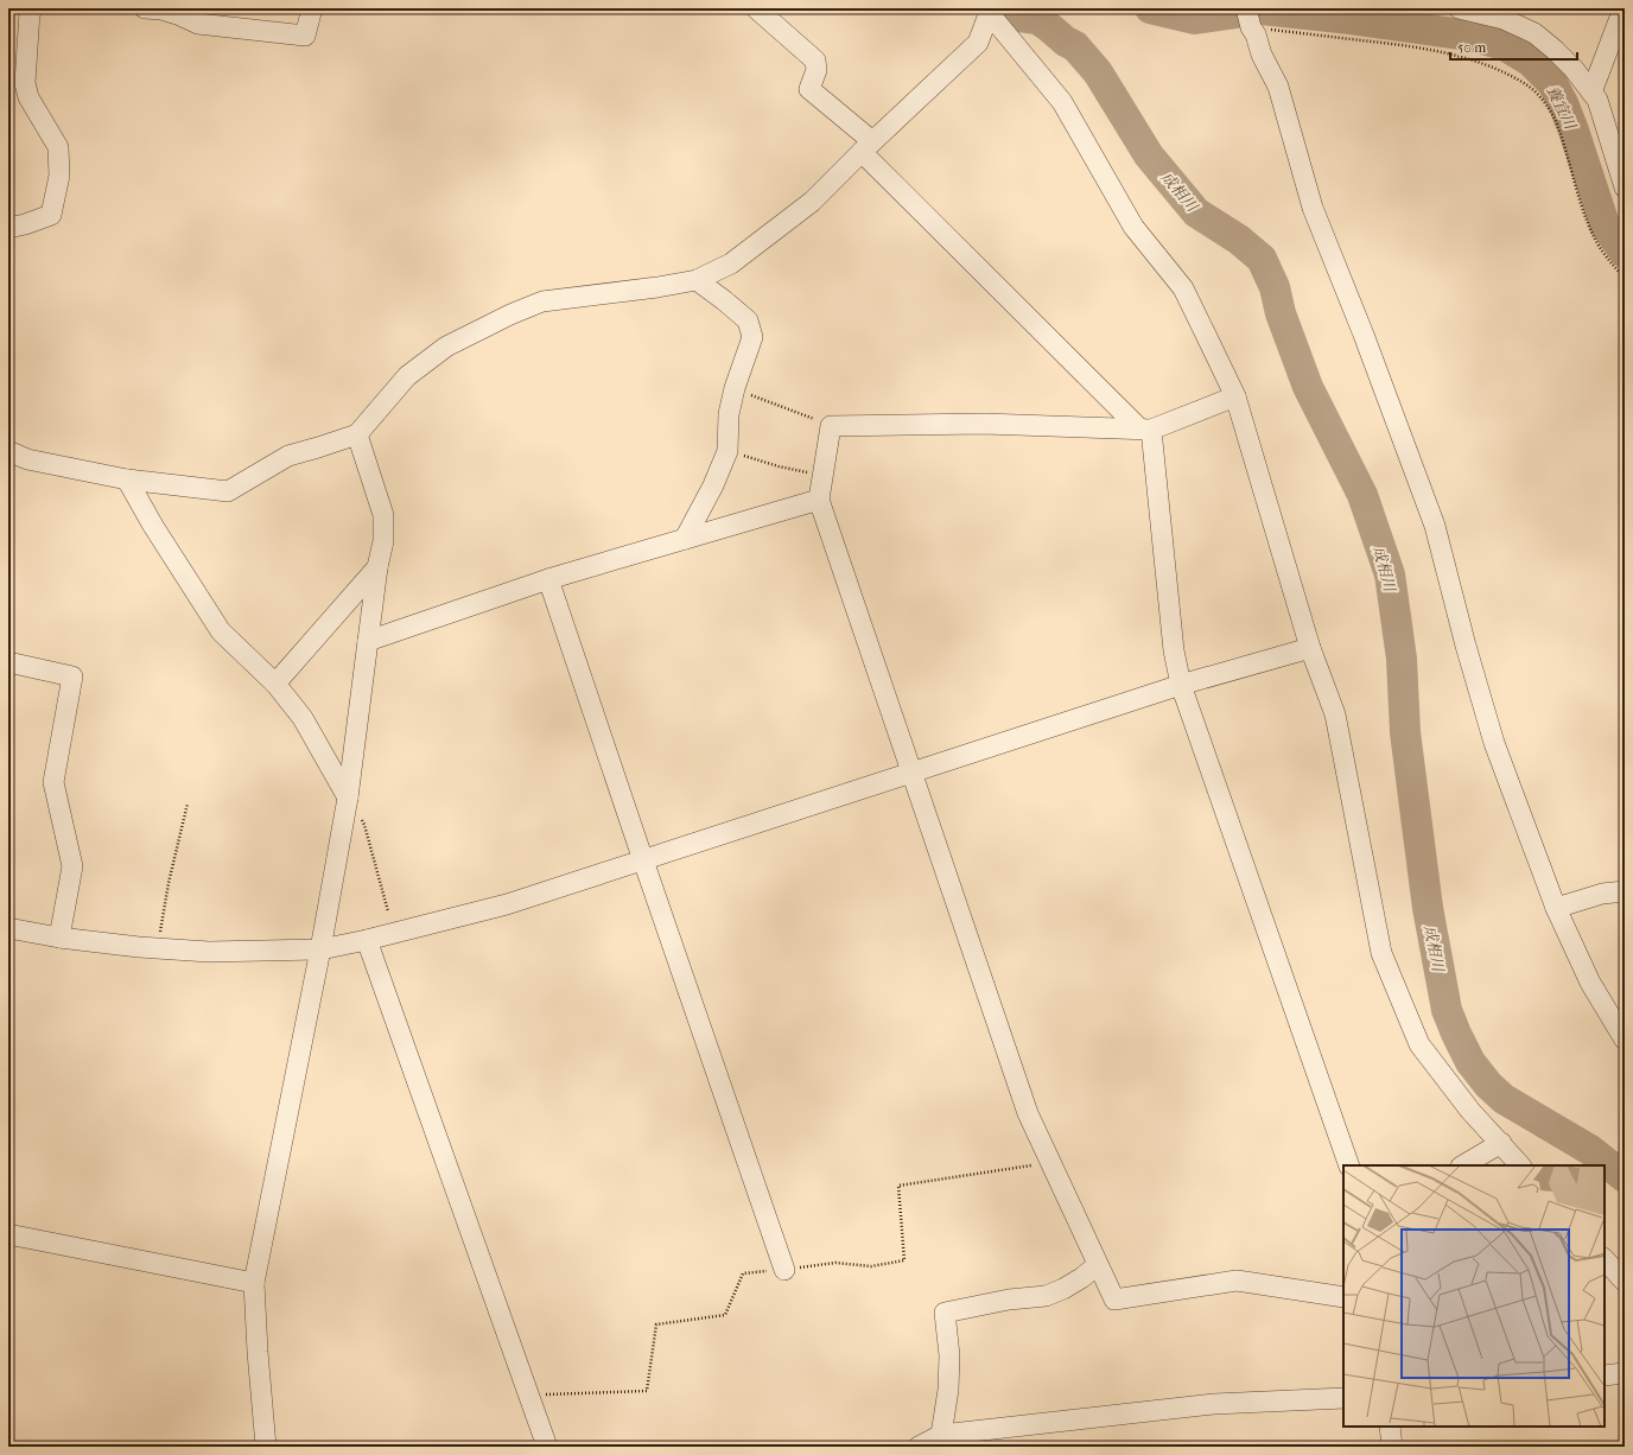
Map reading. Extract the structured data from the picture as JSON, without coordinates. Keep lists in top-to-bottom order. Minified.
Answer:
{"water":["養宜川","成相川"],"scale_bar":"50 m"}
